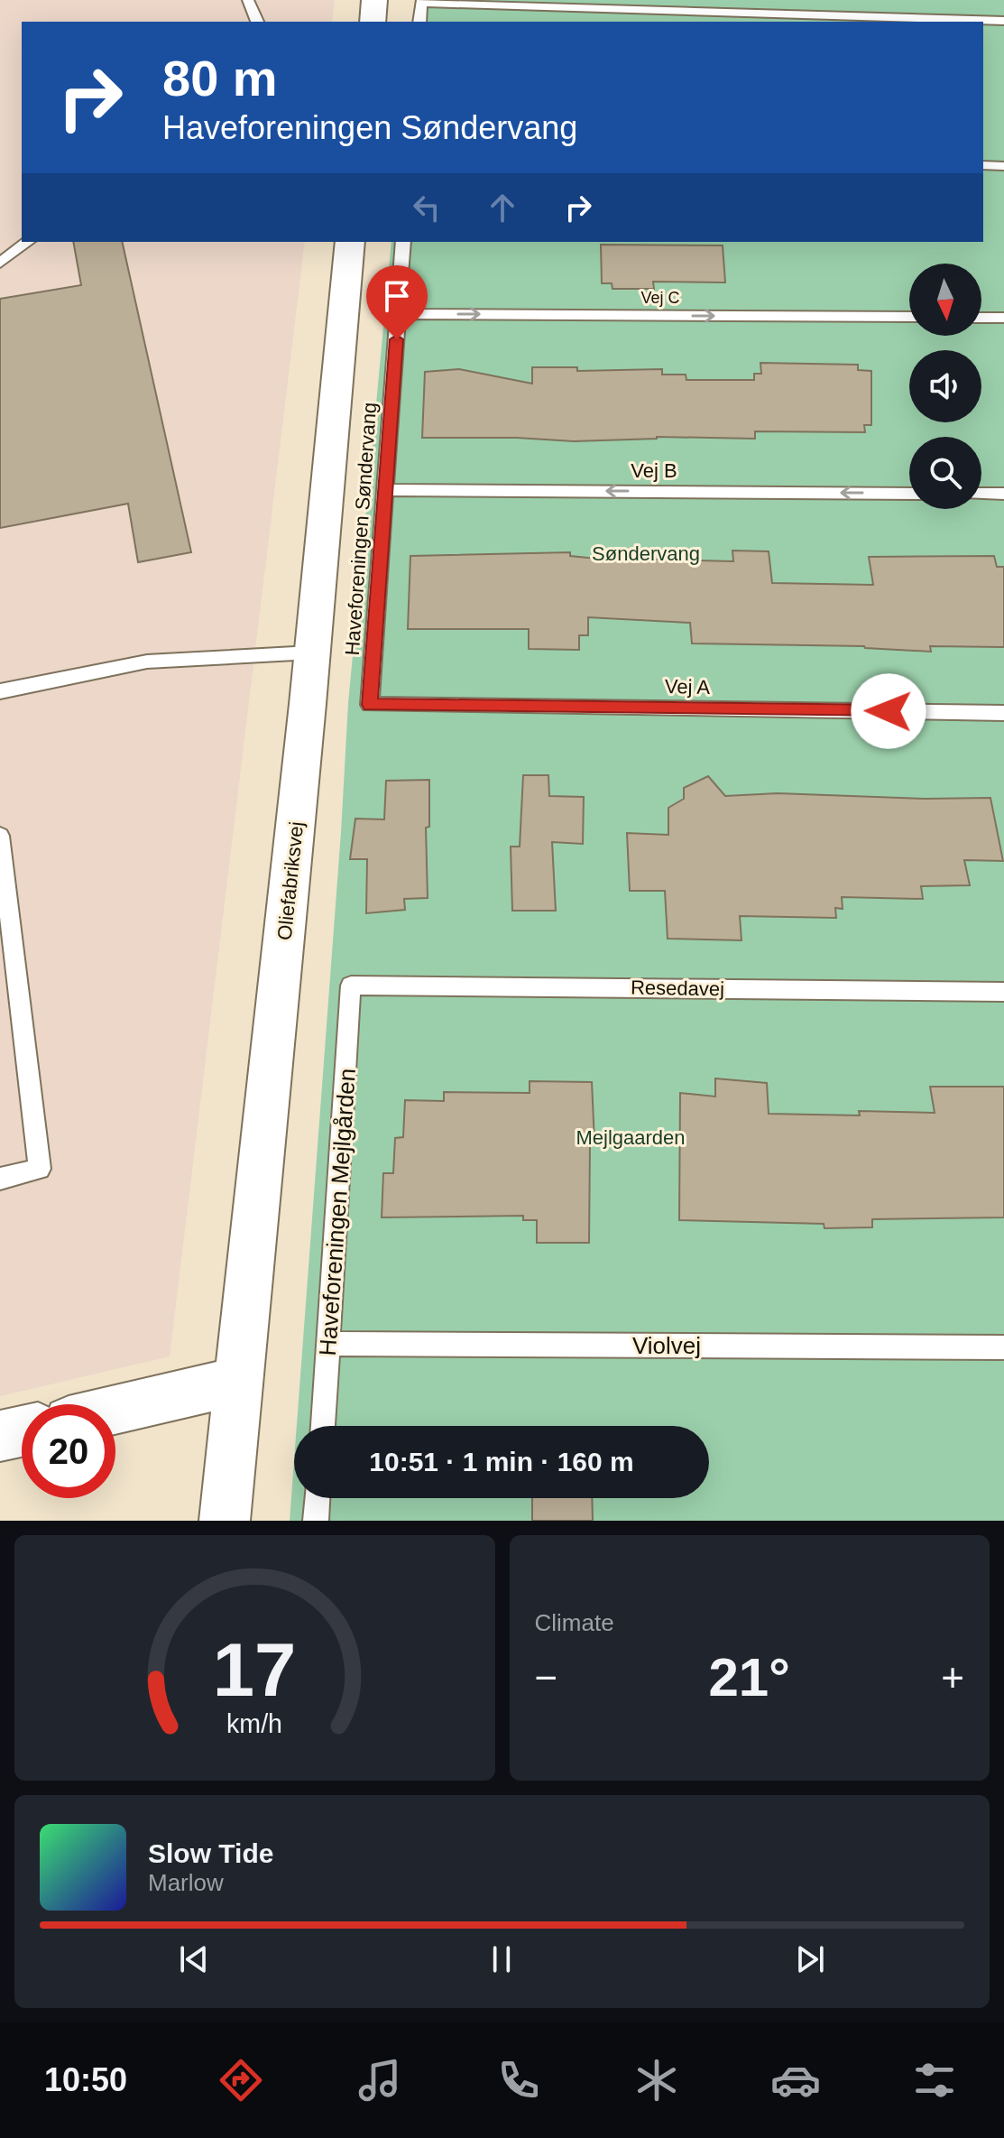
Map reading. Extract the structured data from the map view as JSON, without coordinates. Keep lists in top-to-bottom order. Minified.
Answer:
{"streets":{"street":["Oliefabriksvej"],"lane":["Vej C","Vej B","Haveforeningen Søndervang","Vej A","Resedavej","Haveforeningen Mejlgården","Violvej"]},"crossings":[["Vej C","Haveforeningen Søndervang"],["Vej B","Haveforeningen Søndervang"],["Haveforeningen Søndervang","Vej A"],["Resedavej","Haveforeningen Mejlgården"],["Haveforeningen Mejlgården","Violvej"]],"one_way":["Vej C","Vej B"],"parks":["Søndervang","Mejlgaarden"],"north":"bottom","page":{"turn":["80 m","Haveforeningen Søndervang"],"limit":"20","trip":"10:51 · 1 min · 160 m","tile":"Climate","heat":["−","21°","+"],"song":["Slow Tide","Marlow"],"tabs":"10:50","gauge":["17","km/h"]}}
